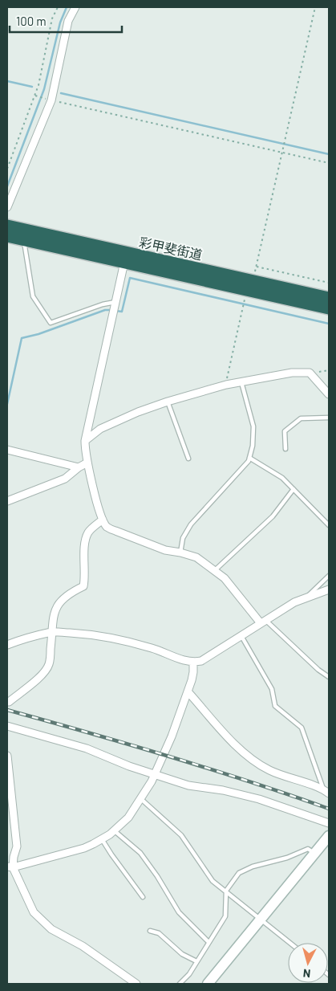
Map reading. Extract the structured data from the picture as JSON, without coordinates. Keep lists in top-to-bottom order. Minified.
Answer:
{"streets":{"highway":["彩甲斐街道"]},"scale_bar":"100 m","north":"bottom"}
